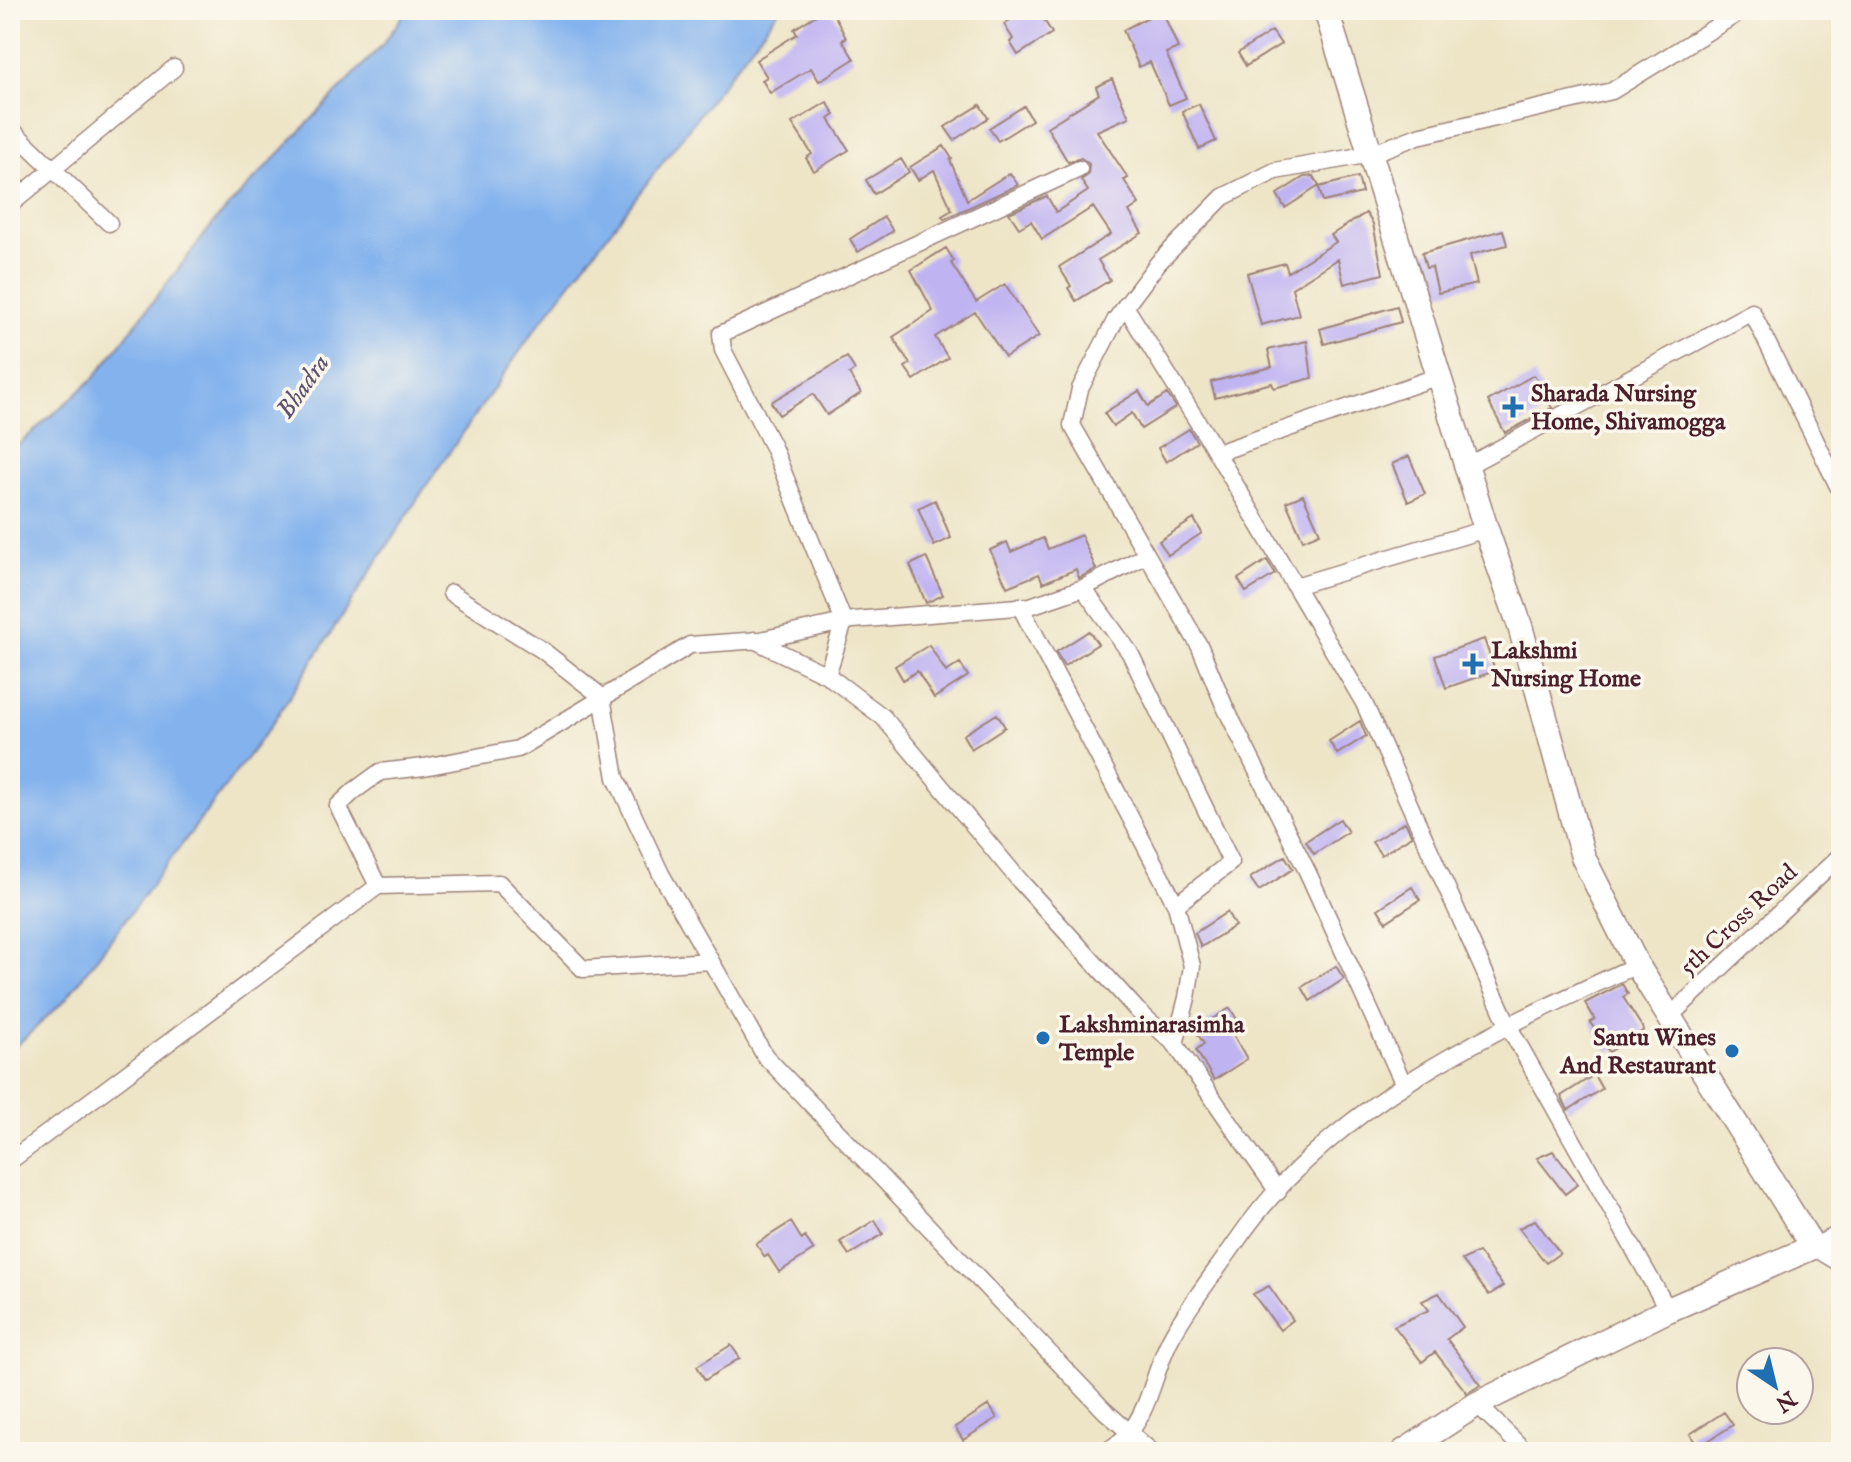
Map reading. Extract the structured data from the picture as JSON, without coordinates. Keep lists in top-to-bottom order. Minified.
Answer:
{"streets":{"street":["5th Cross Road"]},"water":["Bhadra"],"places":{"health":["Sharada Nursing Home, Shivamogga","Lakshmi Nursing Home"],"other":["Lakshminarasimha Temple","Santu Wines And Restaurant"]},"north":"bottom right"}
